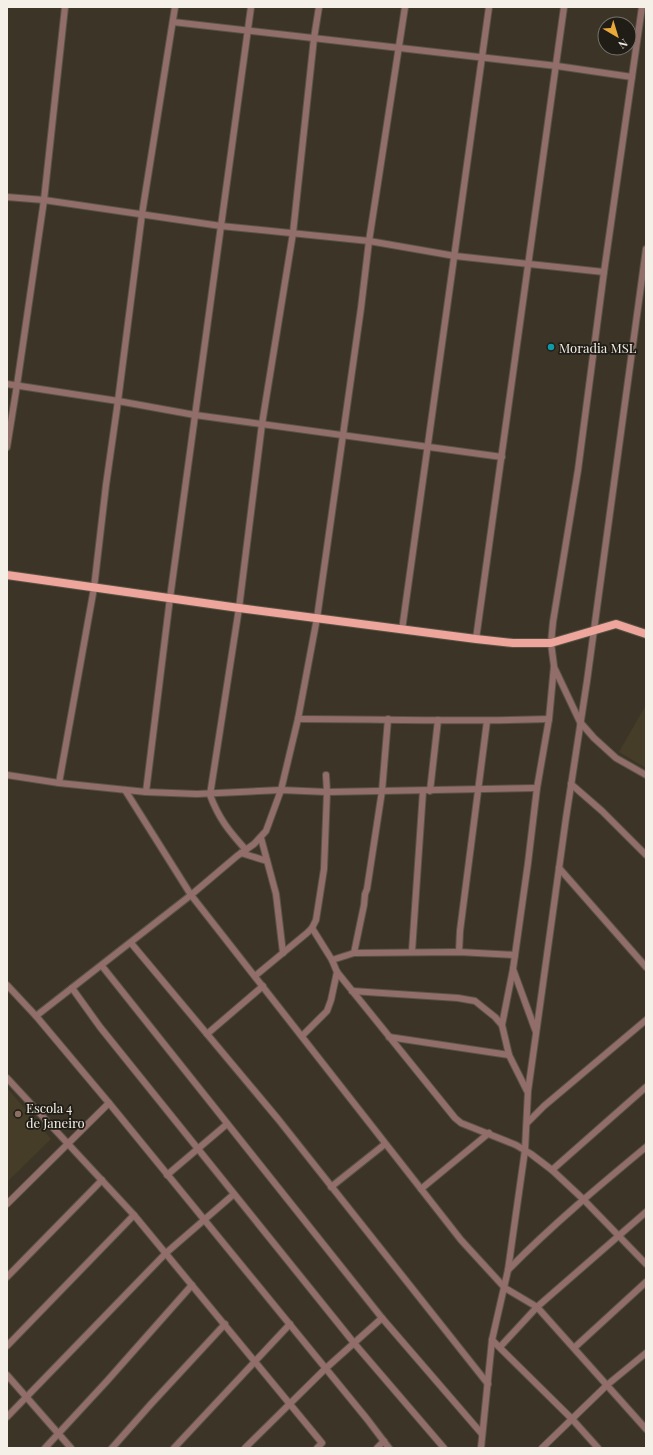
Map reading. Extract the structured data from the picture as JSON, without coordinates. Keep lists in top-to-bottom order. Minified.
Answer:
{"places":["Moradia MSL","Escola 4 de Janeiro"],"north":"bottom right"}
